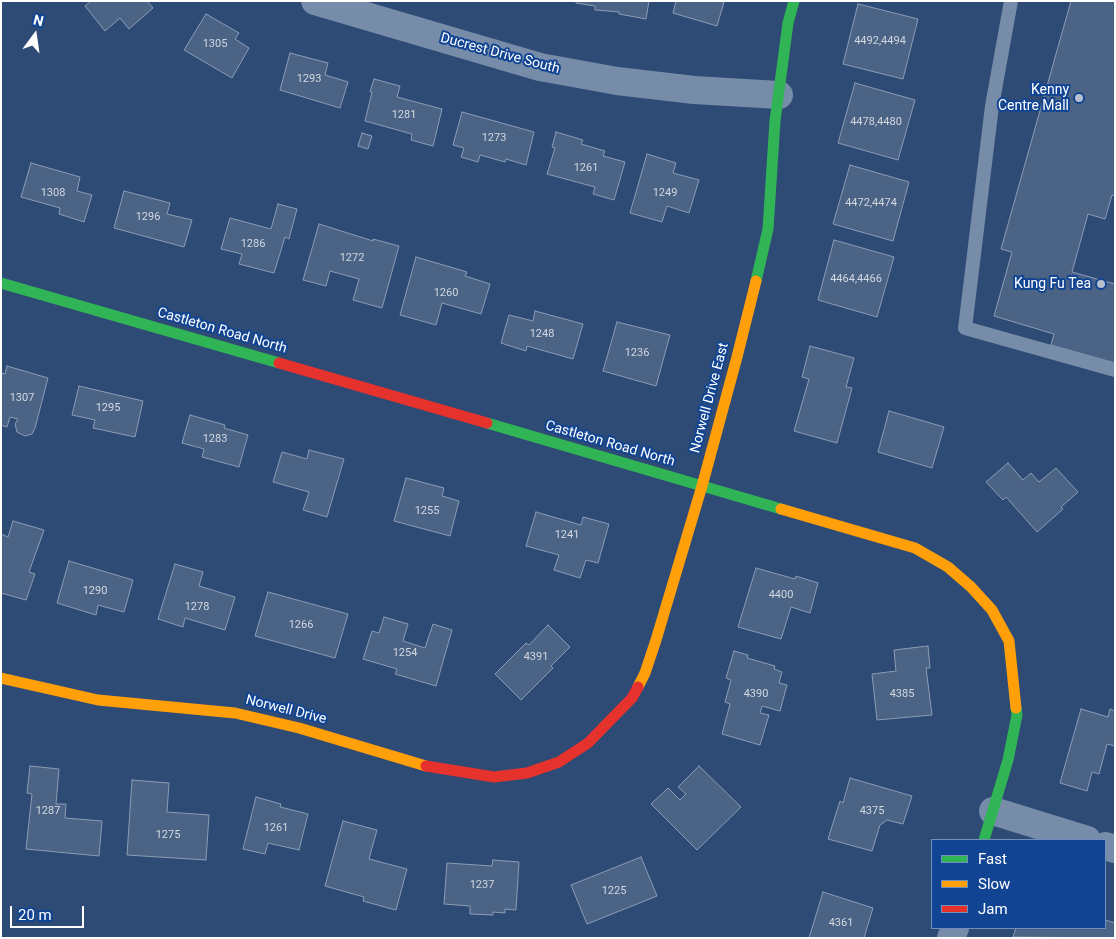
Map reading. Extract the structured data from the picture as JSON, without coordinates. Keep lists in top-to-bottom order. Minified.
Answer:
{"streets":{"street":["Ducrest Drive South","Castleton Road North","Norwell Drive East","Norwell Drive"]},"crossings":[["Ducrest Drive South","Norwell Drive East"],["Castleton Road North","Norwell Drive East"],["Norwell Drive East","Norwell Drive"]],"places":["Kenny Centre Mall","Kung Fu Tea"],"house_numbers":["4492,4494","1305","1293","1281","4478,4480","1273","1261","1308","1249","4472,4474","1296","1286","1272","4464,4466","1260","1248","1236","1307","1295","1283","1255","1241","1290","4400","1278","1266","1254","4391","4390","4385","1287","4375","1261","1275","1237","1225","4361"],"legend":["Fast","Slow","Jam"],"scale_bar":"20 m","north":"top"}
